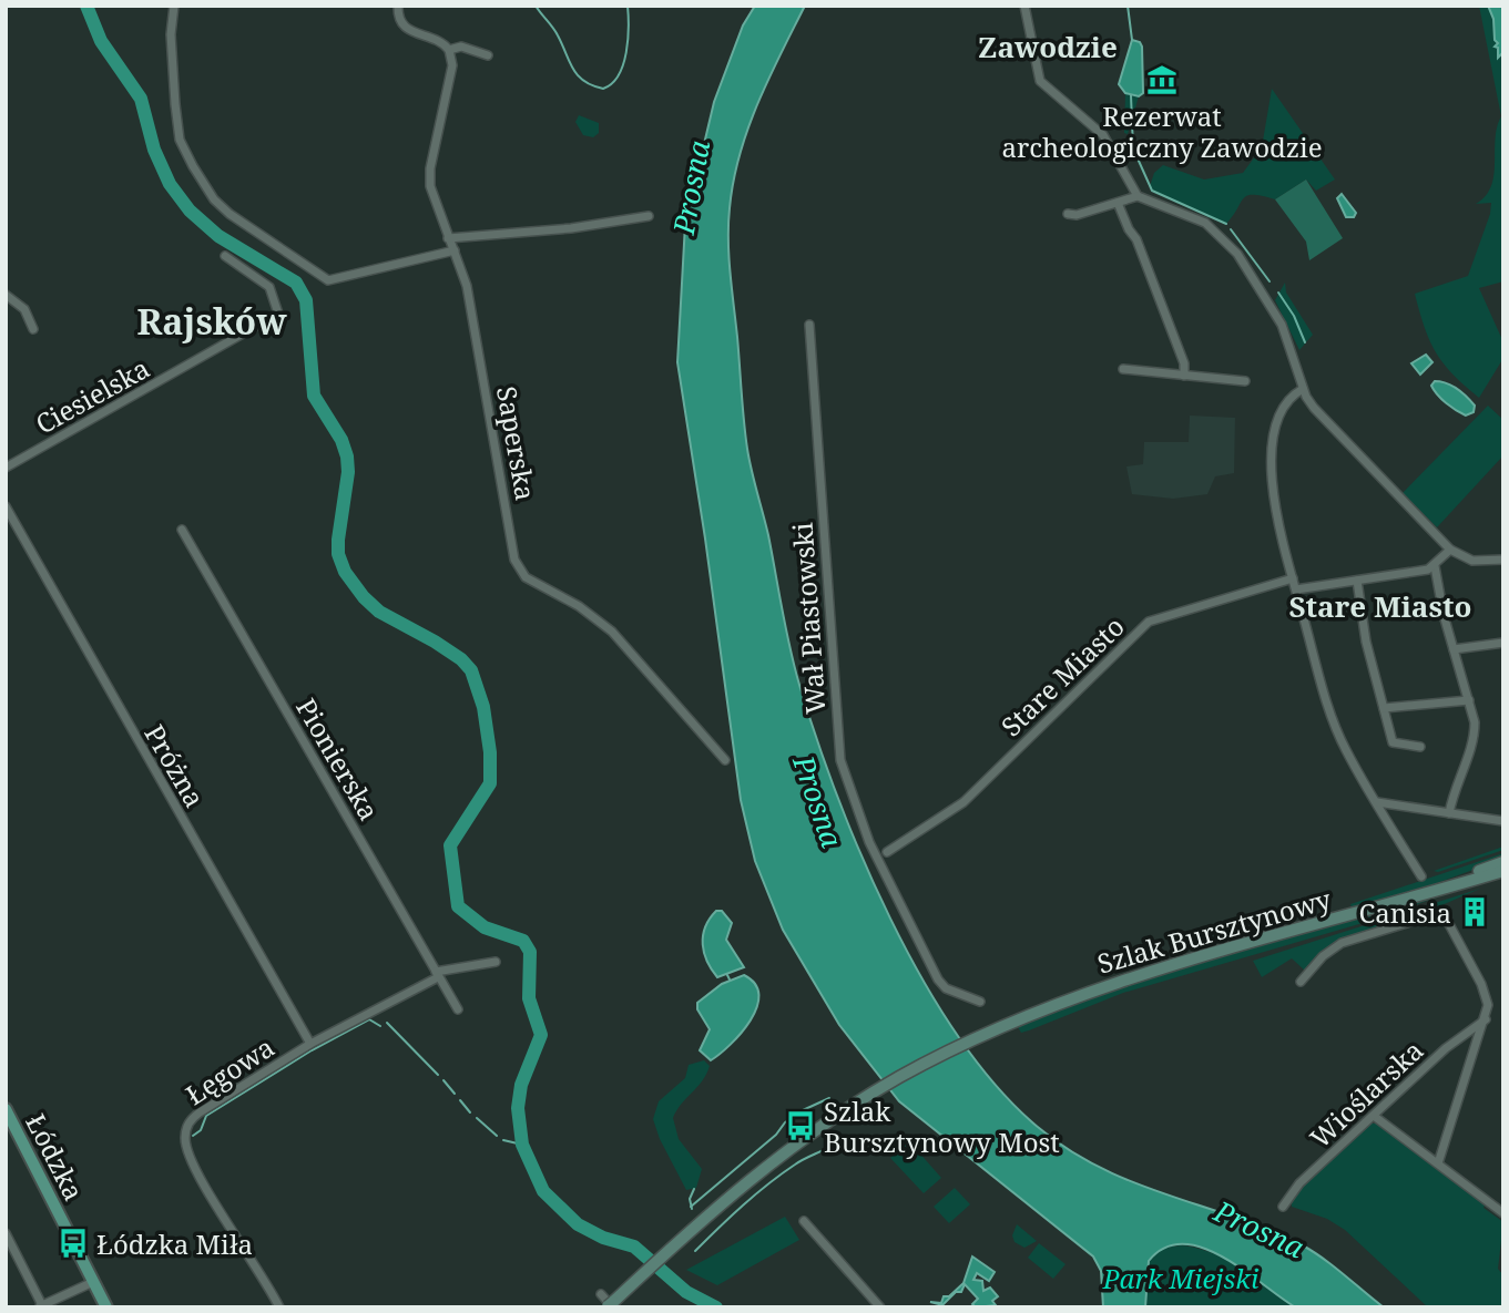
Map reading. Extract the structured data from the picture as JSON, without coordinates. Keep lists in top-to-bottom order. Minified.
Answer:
{"streets":{"main road":["Szlak Bursztynowy","Łódzka"],"street":["Ciesielska","Saperska","Wał Piastowski","Stare Miasto","Pionierska","Próżna","Łęgowa","Wioślarska"]},"crossings":[["Pionierska","Łęgowa"],["Próżna","Łęgowa"]],"districts":["Zawodzie","Rajsków","Stare Miasto"],"water":["Prosna"],"parks":["Park Miejski"],"places":{"museum":["Rezerwat archeologiczny Zawodzie"],"building":["Canisia"],"bus stop":["Szlak Bursztynowy Most","Łódzka Miła"]}}
